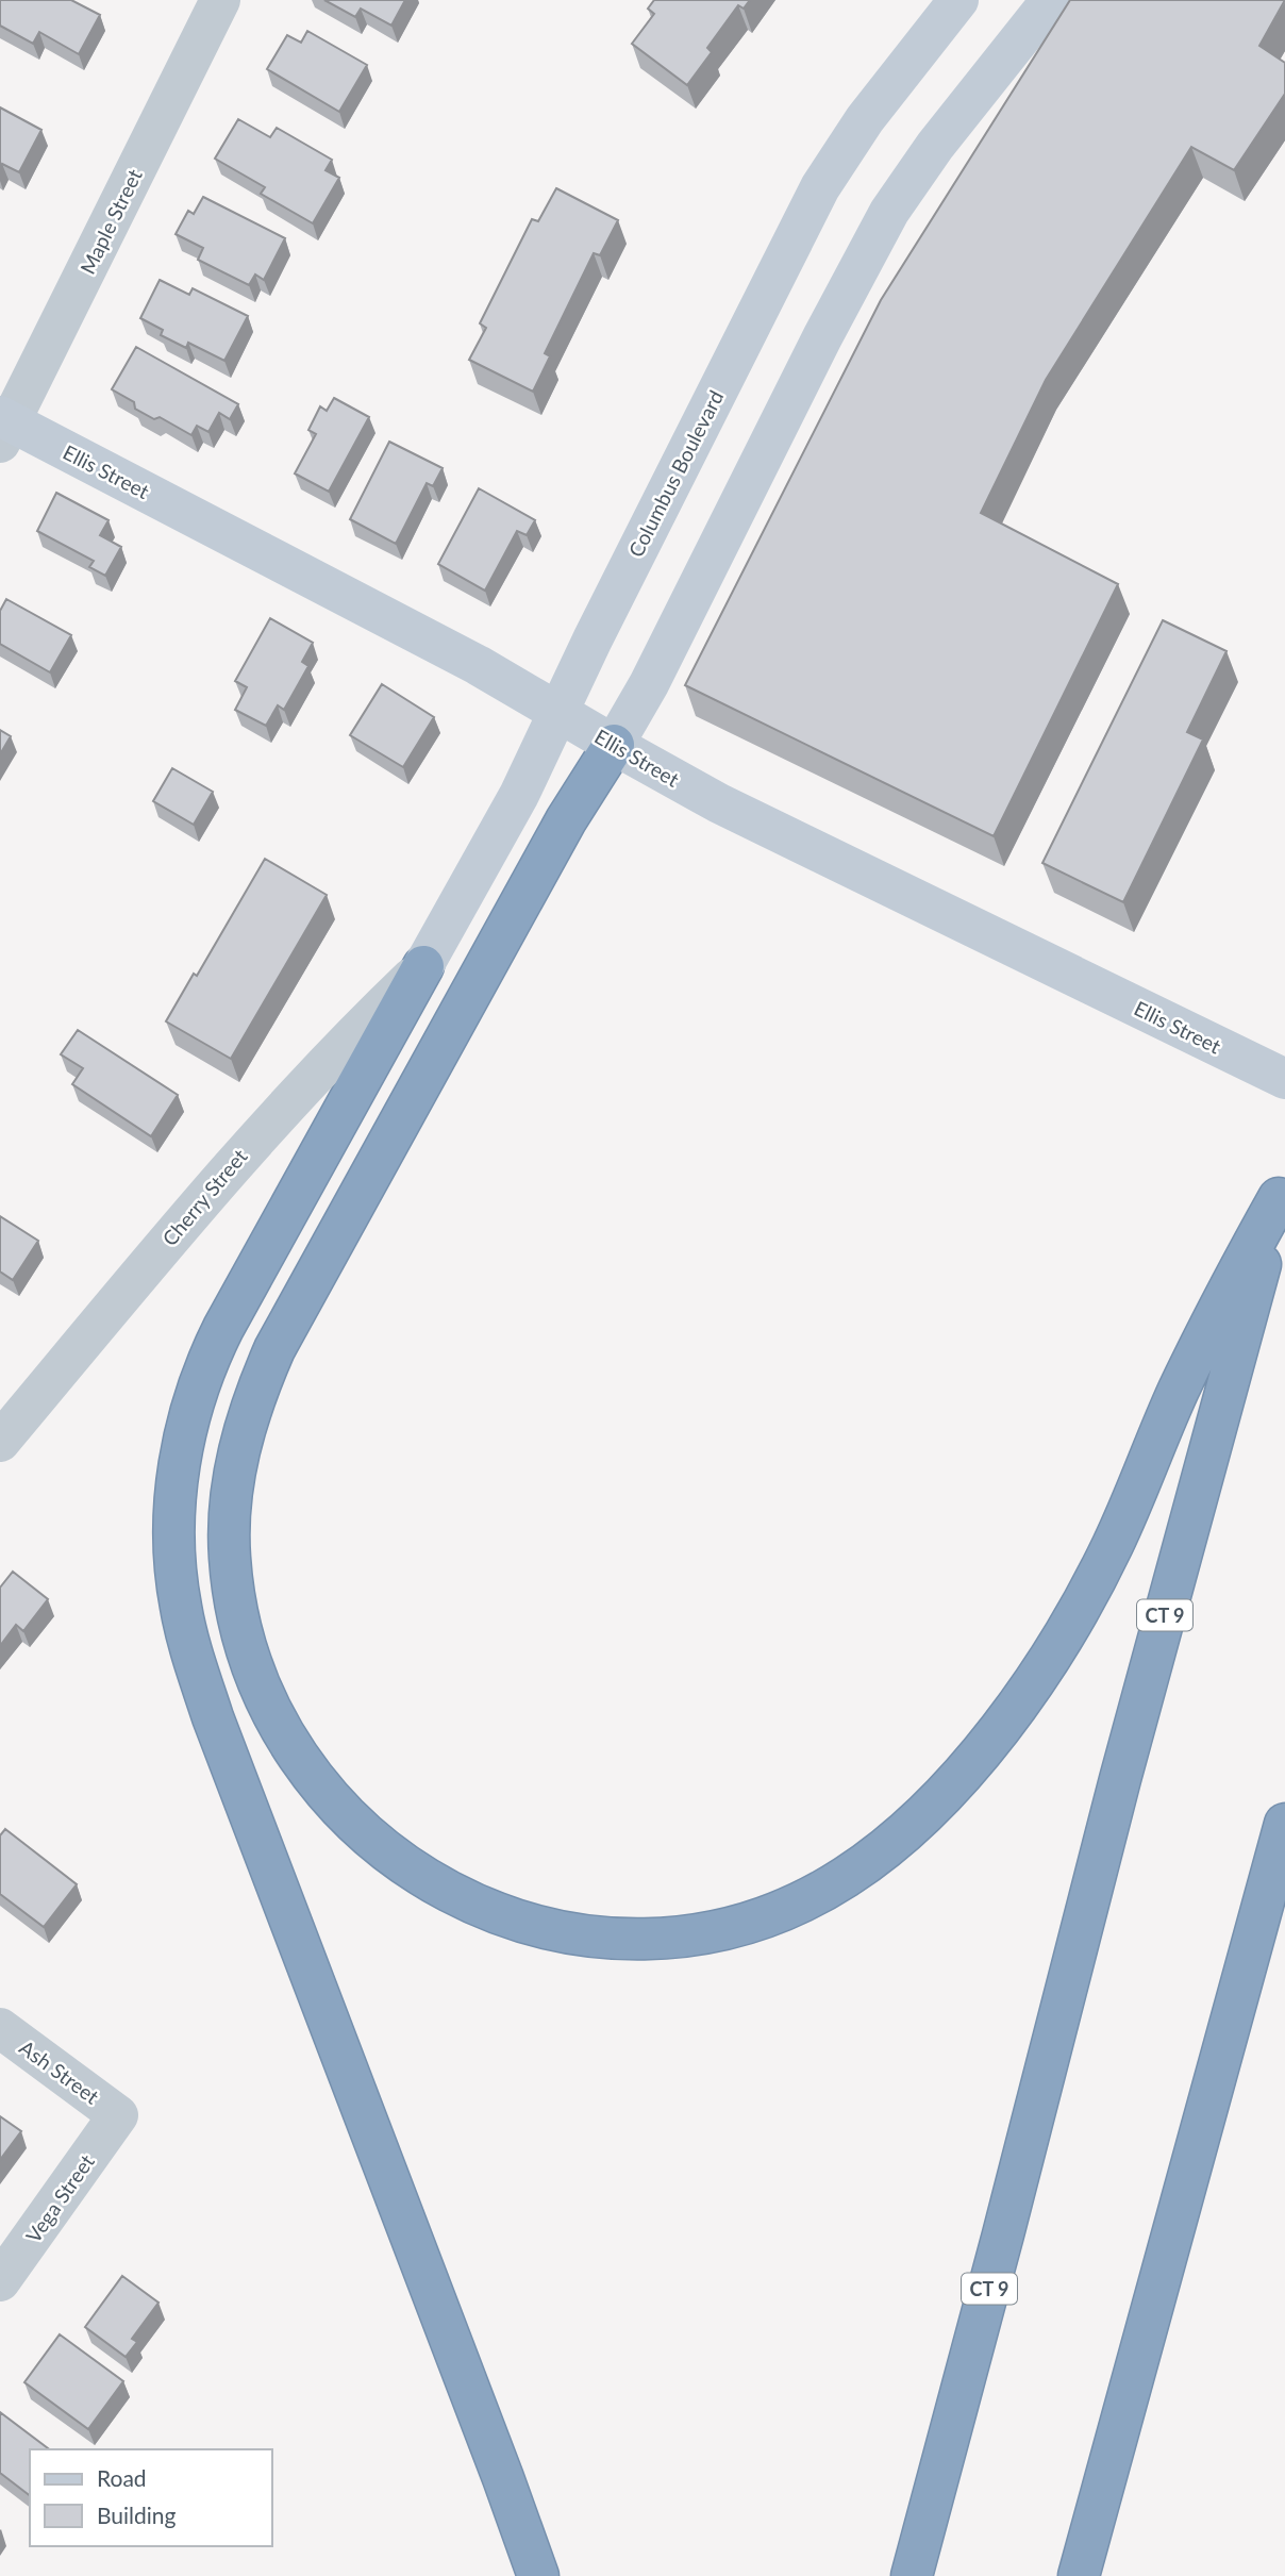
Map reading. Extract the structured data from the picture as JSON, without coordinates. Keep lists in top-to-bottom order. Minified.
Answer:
{"streets":{"highway":["CT 9"],"street":["Maple Street","Ellis Street","Columbus Boulevard","Cherry Street","Ash Street","Vega Street"]},"crossings":[["Maple Street","Ellis Street"],["Ellis Street","Columbus Boulevard"],["Columbus Boulevard","Cherry Street"],["Ash Street","Vega Street"]],"legend":["Road","Building"]}
